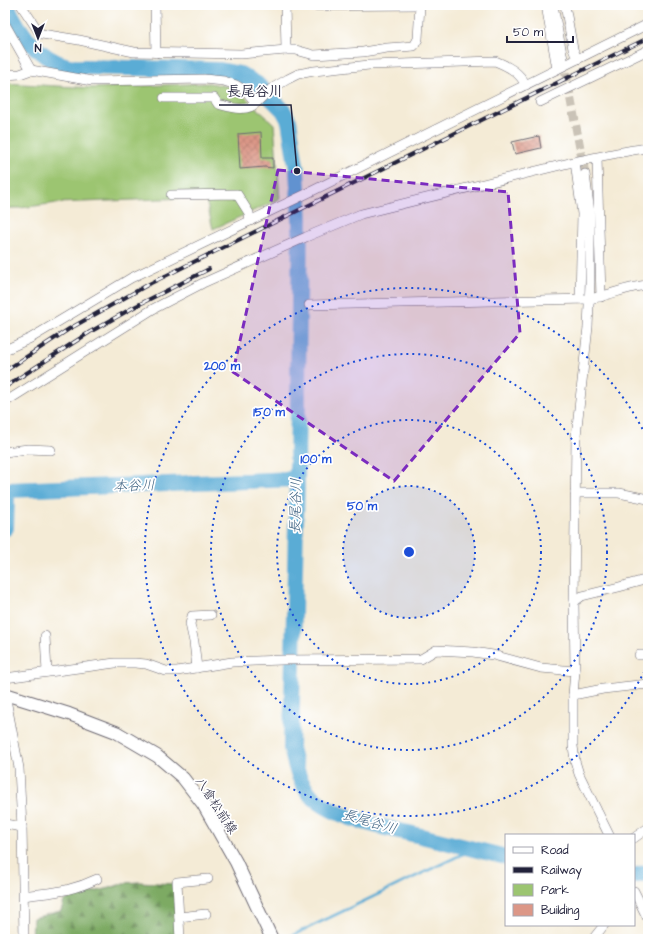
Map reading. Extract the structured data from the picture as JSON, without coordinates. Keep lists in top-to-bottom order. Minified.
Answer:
{"streets":{"main road":["八倉松前線"]},"water":["本谷川","長尾谷川"],"places":["長尾谷川"],"legend":["Road","Railway","Park","Building"],"scale_bar":"50 m","north":"bottom","rings":["200 m","150 m","100 m","50 m"]}
